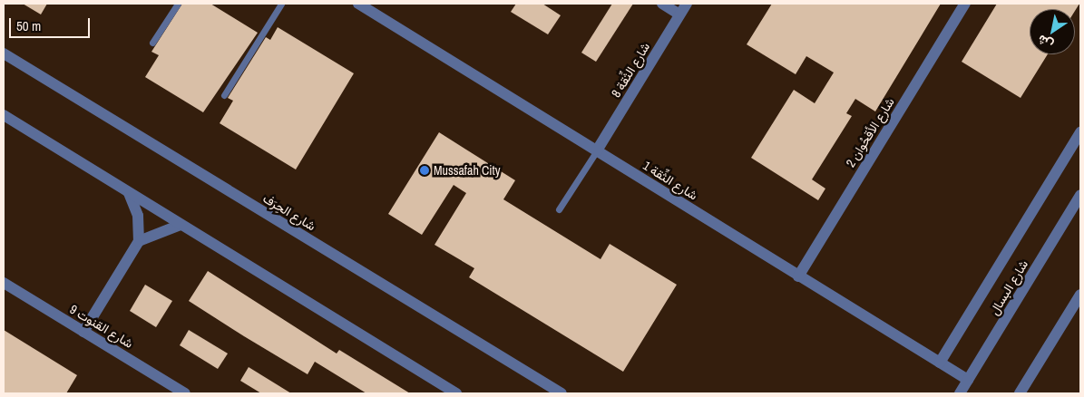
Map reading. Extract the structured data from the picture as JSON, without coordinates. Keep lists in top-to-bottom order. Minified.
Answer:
{"streets":{"street":["شارع الثِّقة 8","شارع الأقحُوان 2","شارع الثِّقة 1","شارع الحِرَف","شارع البسال","شارع القنوت 9"]},"crossings":[["شارع الثِّقة 8","شارع الثِّقة 1"],["شارع الأقحُوان 2","شارع الثِّقة 1"],["شارع الثِّقة 1","شارع البسال"]],"places":["Mussafah City"],"scale_bar":"50 m","north":"bottom left"}
